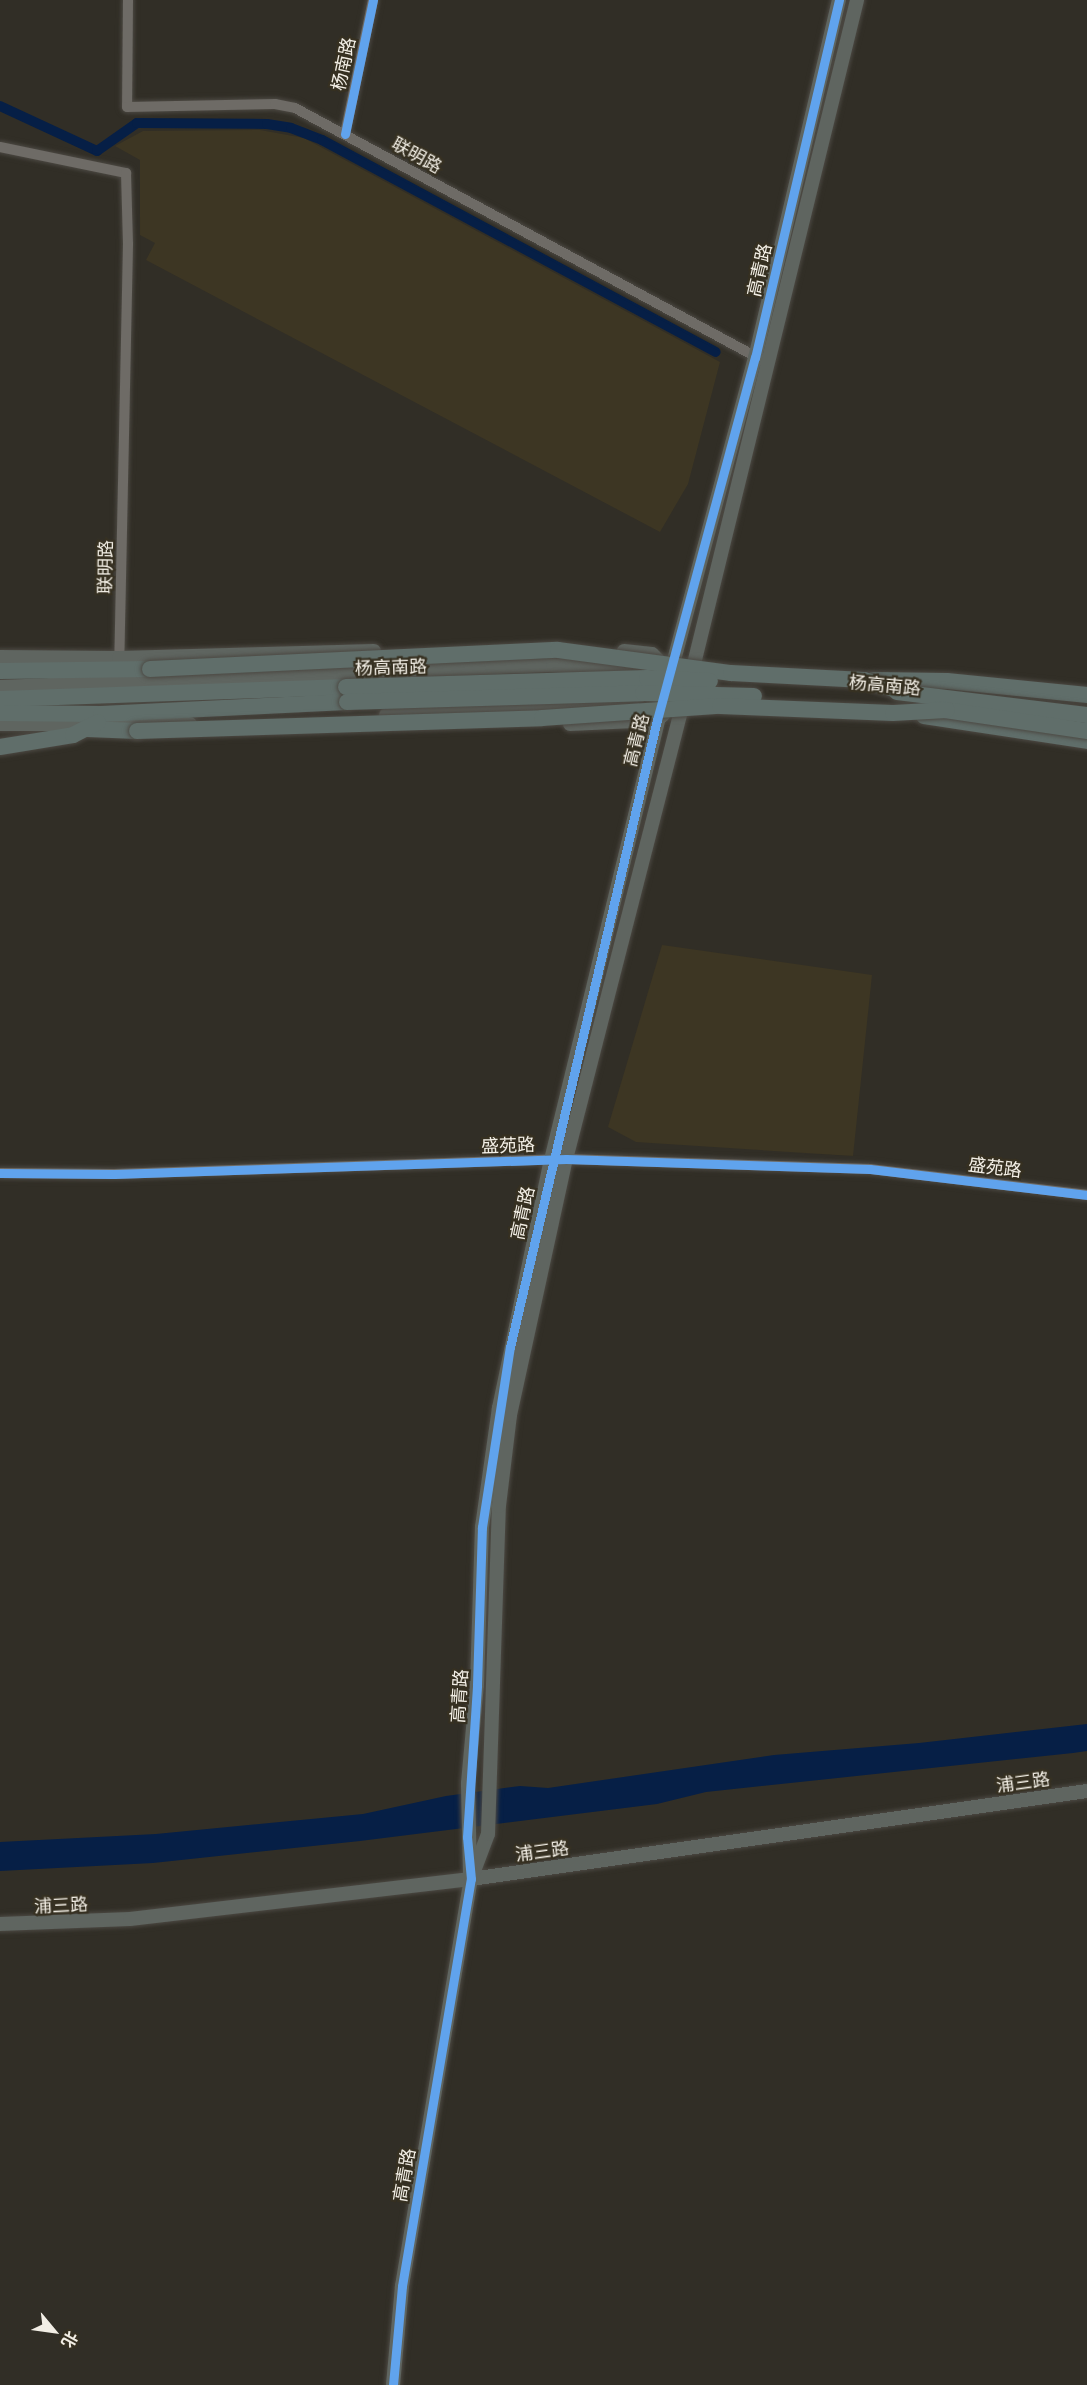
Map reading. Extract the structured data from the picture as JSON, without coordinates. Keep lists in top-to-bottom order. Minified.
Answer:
{"streets":{"highway":["杨高南路"],"main road":["高青路","浦三路"],"street":["杨南路","联明路","盛苑路"]},"crossings":[["杨南路","联明路"],["联明路","高青路"],["联明路","杨高南路"],["高青路","杨高南路"],["高青路","盛苑路"],["高青路","浦三路"]],"north":"bottom right"}
